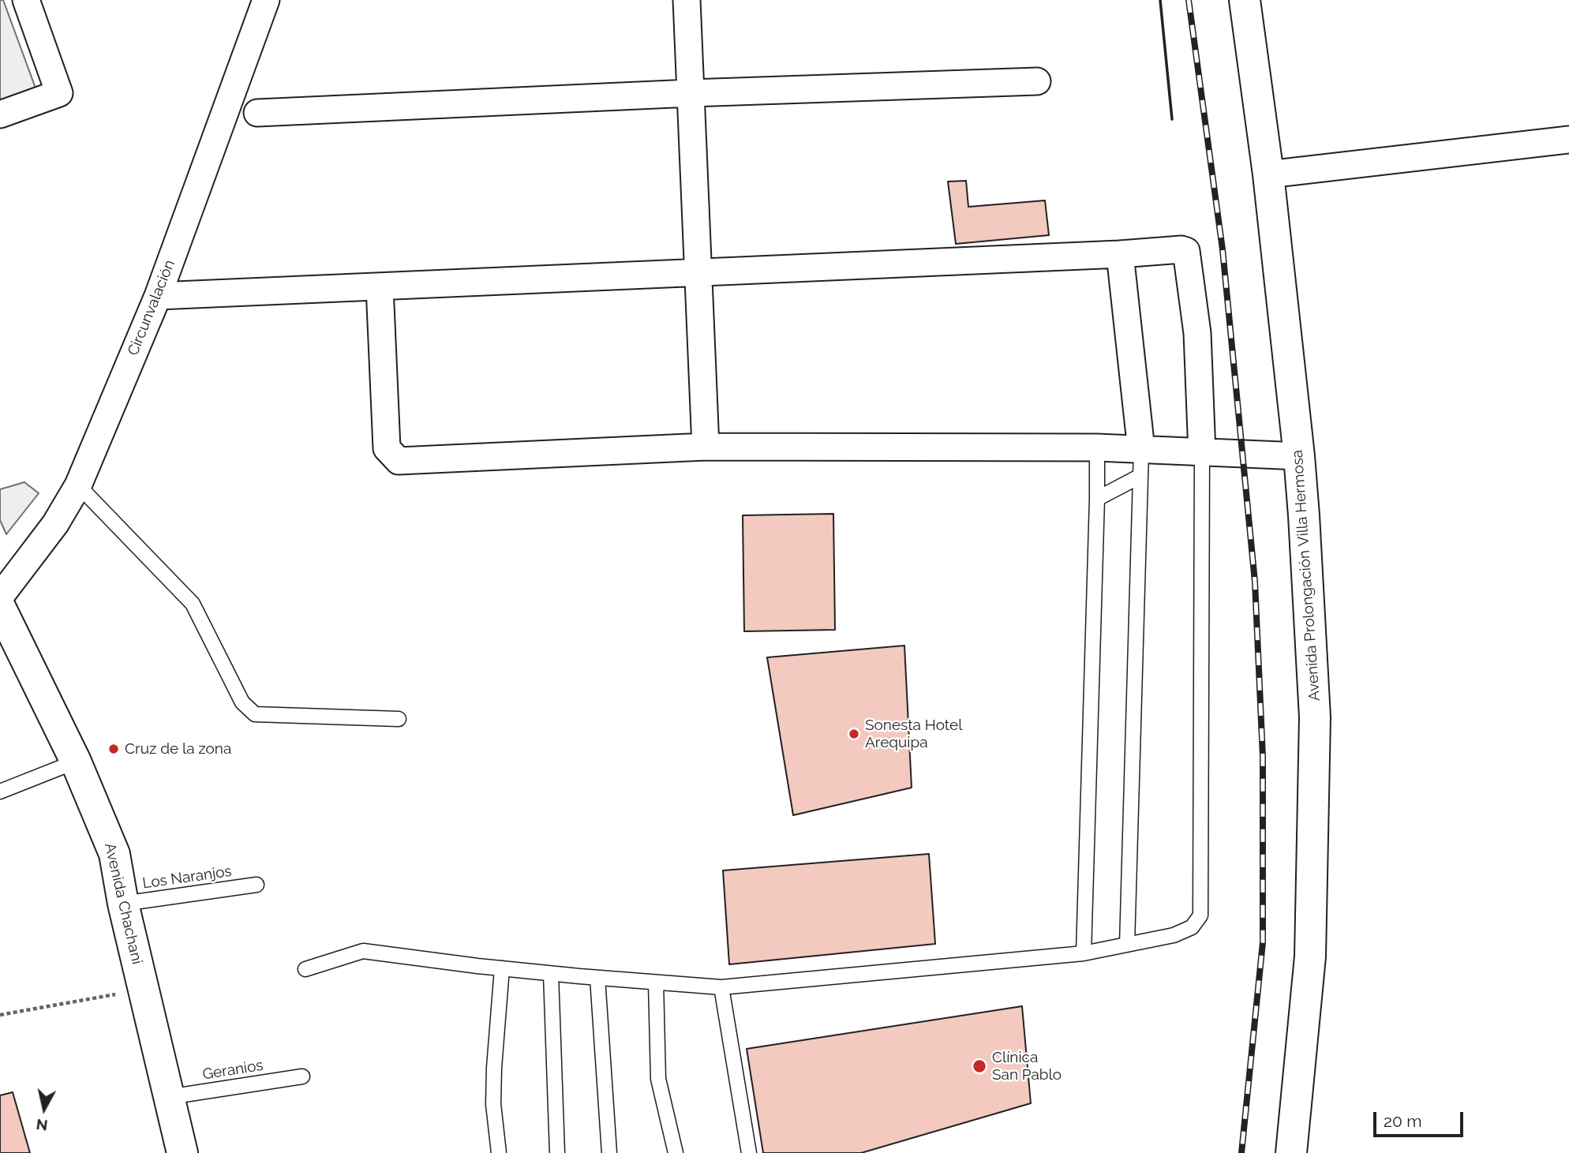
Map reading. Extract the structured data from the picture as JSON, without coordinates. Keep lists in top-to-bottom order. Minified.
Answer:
{"streets":{"main road":["Avenida Prolongación Villa Hermosa","Avenida Chachani"],"street":["Circunvalación"],"lane":["Los Naranjos","Geranios"]},"crossings":[["Los Naranjos","Avenida Chachani"],["Avenida Chachani","Geranios"]],"places":["Sonesta Hotel Arequipa","Cruz de la zona","Clínica San Pablo"],"scale_bar":"20 m","north":"bottom"}
